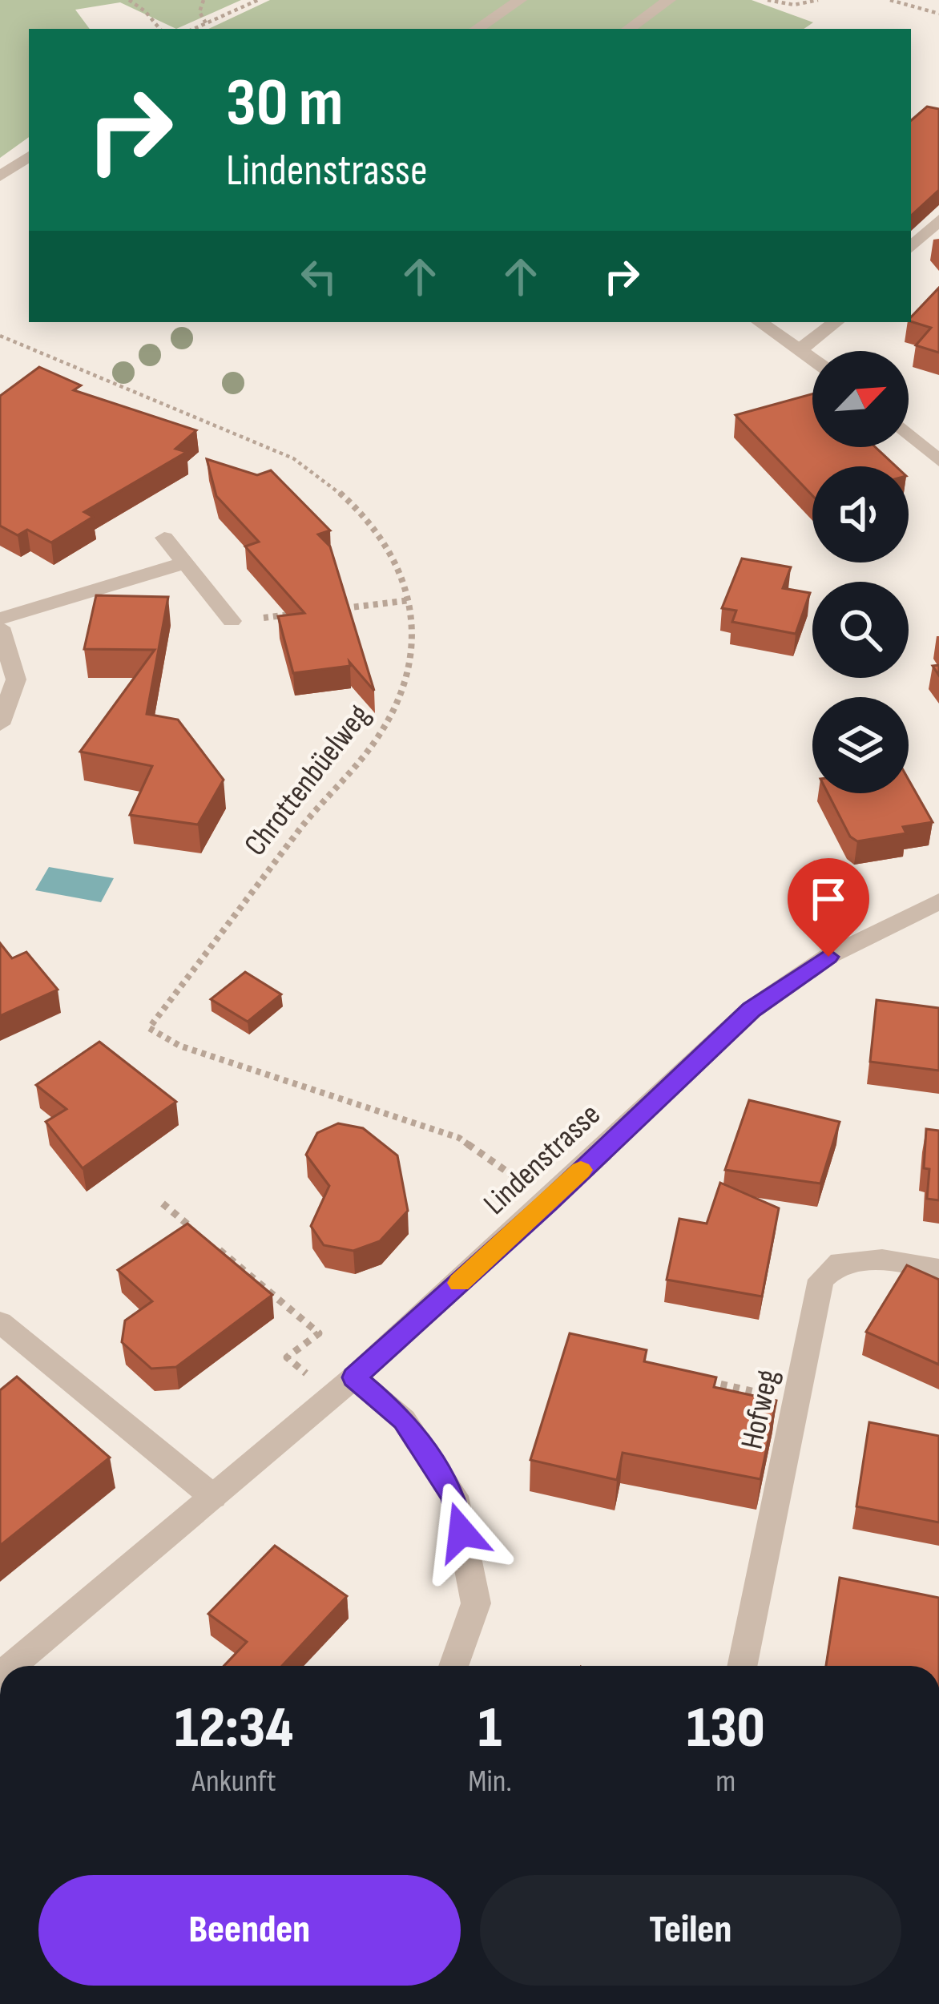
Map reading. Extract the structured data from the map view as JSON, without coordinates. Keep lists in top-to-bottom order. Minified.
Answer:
{"streets":{"street":["Lindenstrasse","Hofweg"],"path":["Chrottenbüelweg"]},"crossings":[["Chrottenbüelweg","Lindenstrasse"]],"north":"top right","page":{"turn":["30 m","Lindenstrasse"],"eta":["12:34","Ankunft","1","Min.","130","m"],"buttons":["Beenden","Teilen"]}}
